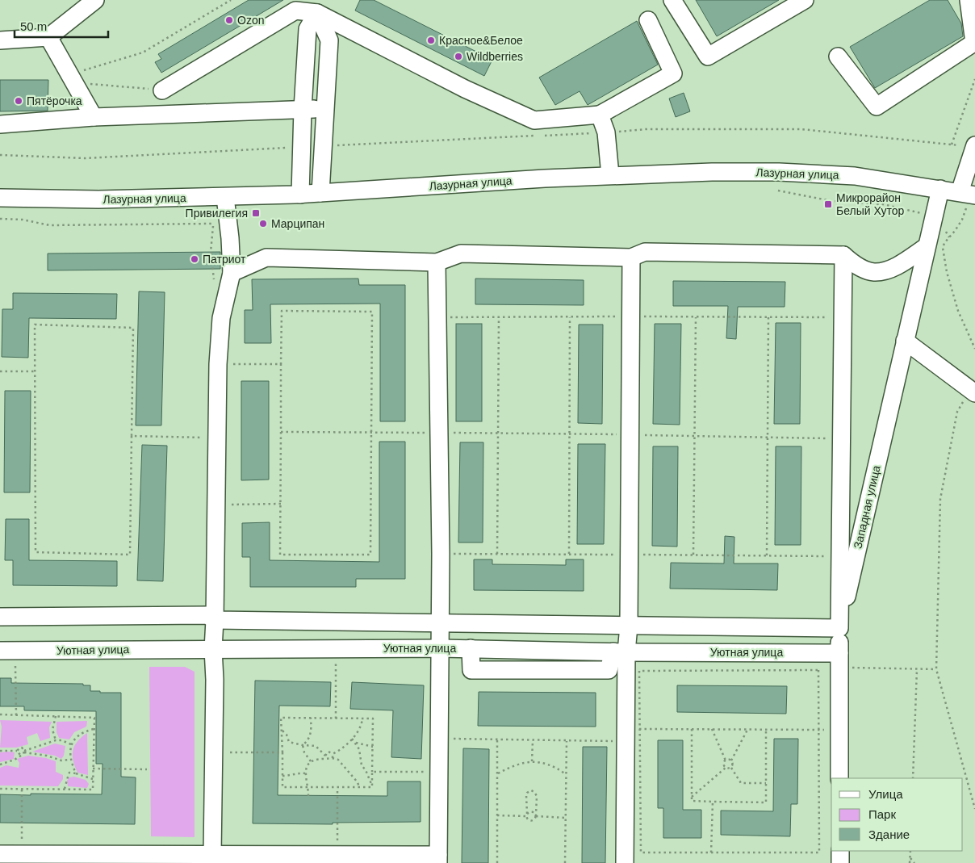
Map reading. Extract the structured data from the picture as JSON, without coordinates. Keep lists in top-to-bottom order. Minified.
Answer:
{"streets":{"street":["Лазурная улица","Западная улица","Уютная улица"]},"crossings":[["Лазурная улица","Западная улица"],["Западная улица","Уютная улица"]],"places":{"other":["Ozon","Красное&Белое","Wildberries","Пятёрочка","Марципан","Патриот"],"transit":["Микрорайон Белый Хутор","Привилегия"]},"legend":["Улица","Парк","Здание"],"scale_bar":"50 m"}
